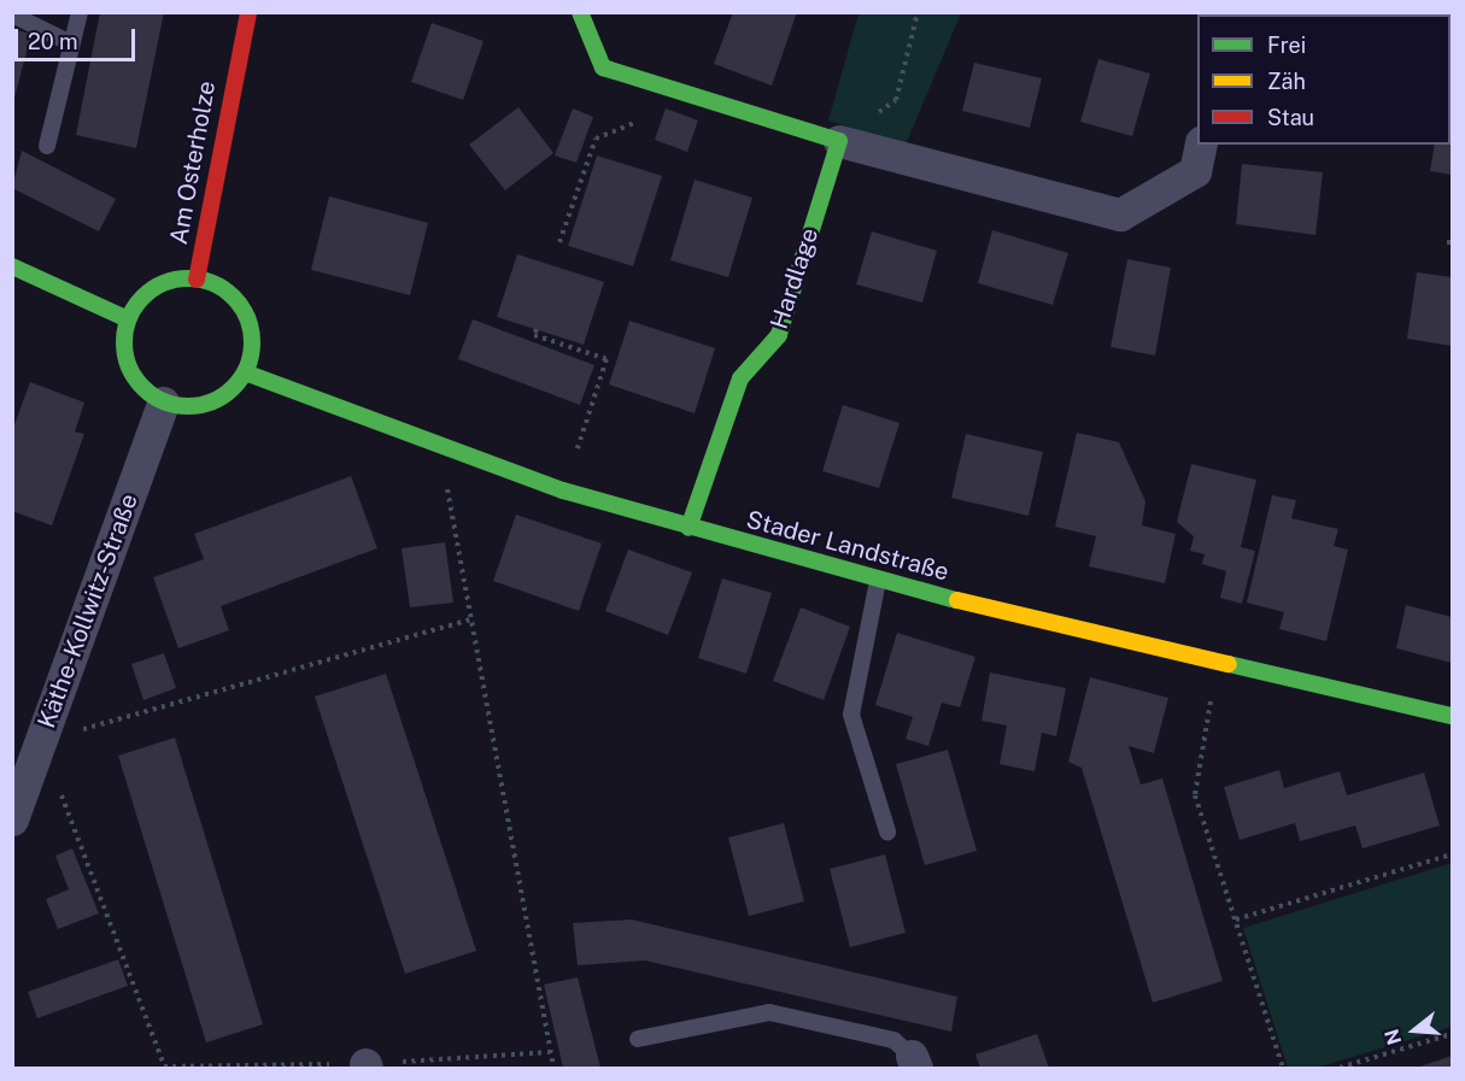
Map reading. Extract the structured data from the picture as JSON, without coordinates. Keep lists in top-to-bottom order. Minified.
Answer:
{"streets":{"street":["Am Osterholze","Hardlage","Stader Landstraße","Käthe-Kollwitz-Straße"]},"crossings":[["Am Osterholze","Stader Landstraße"],["Am Osterholze","Käthe-Kollwitz-Straße"],["Hardlage","Stader Landstraße"],["Stader Landstraße","Käthe-Kollwitz-Straße"]],"legend":["Frei","Zäh","Stau"],"scale_bar":"20 m","north":"left"}
